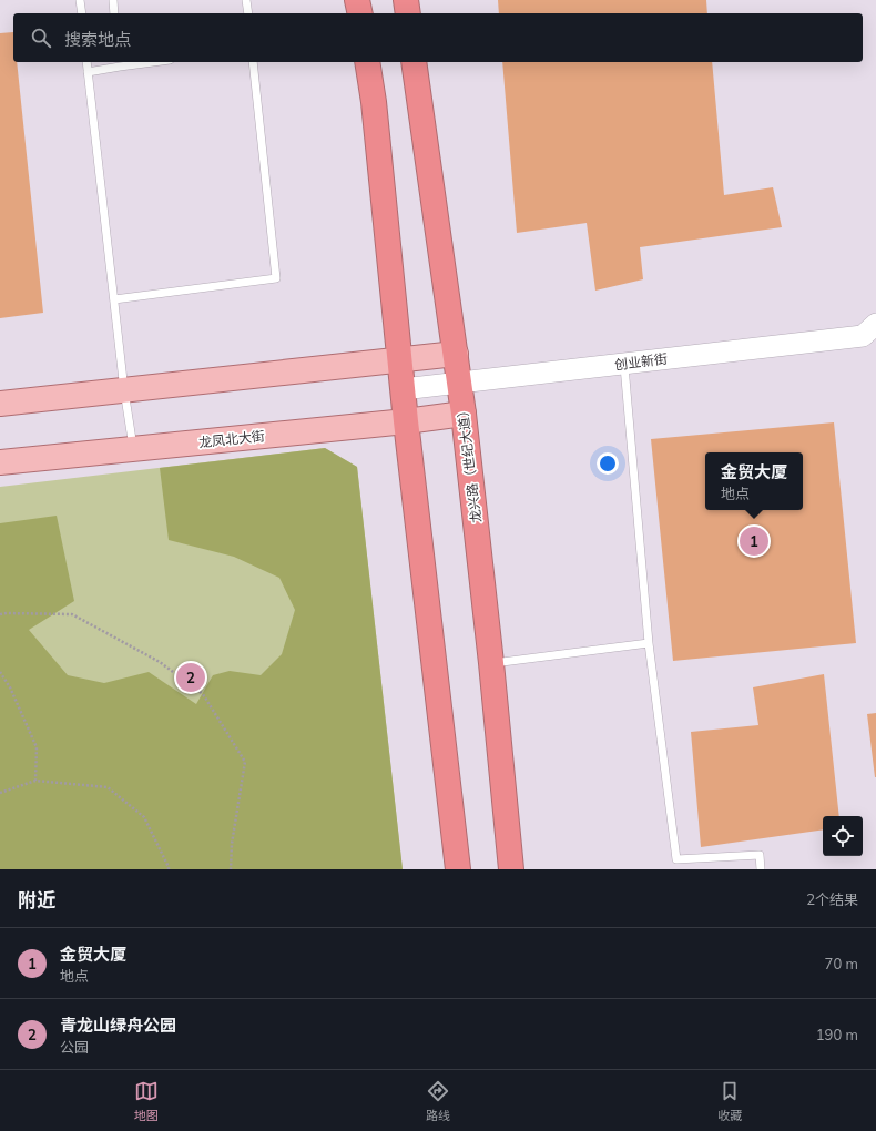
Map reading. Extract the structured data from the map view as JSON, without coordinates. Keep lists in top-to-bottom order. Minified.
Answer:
{"streets":{"highway":["龙兴路（世纪大道）"],"main road":["创业新街","龙凤北大街"]},"crossings":[["创业新街","龙兴路（世纪大道）"],["龙凤北大街","龙兴路（世纪大道）"]],"page":{"search":"搜索地点","popup":["金贸大厦","地点"],"pins":["1","2"],"heading":["附近","2个结果"],"list":[{"mark":"1","name":"金贸大厦","note":"地点","value":"70 m"},{"mark":"2","name":"青龙山绿舟公园","note":"公园","value":"190 m"}],"nav":["地图","路线","收藏"]}}
